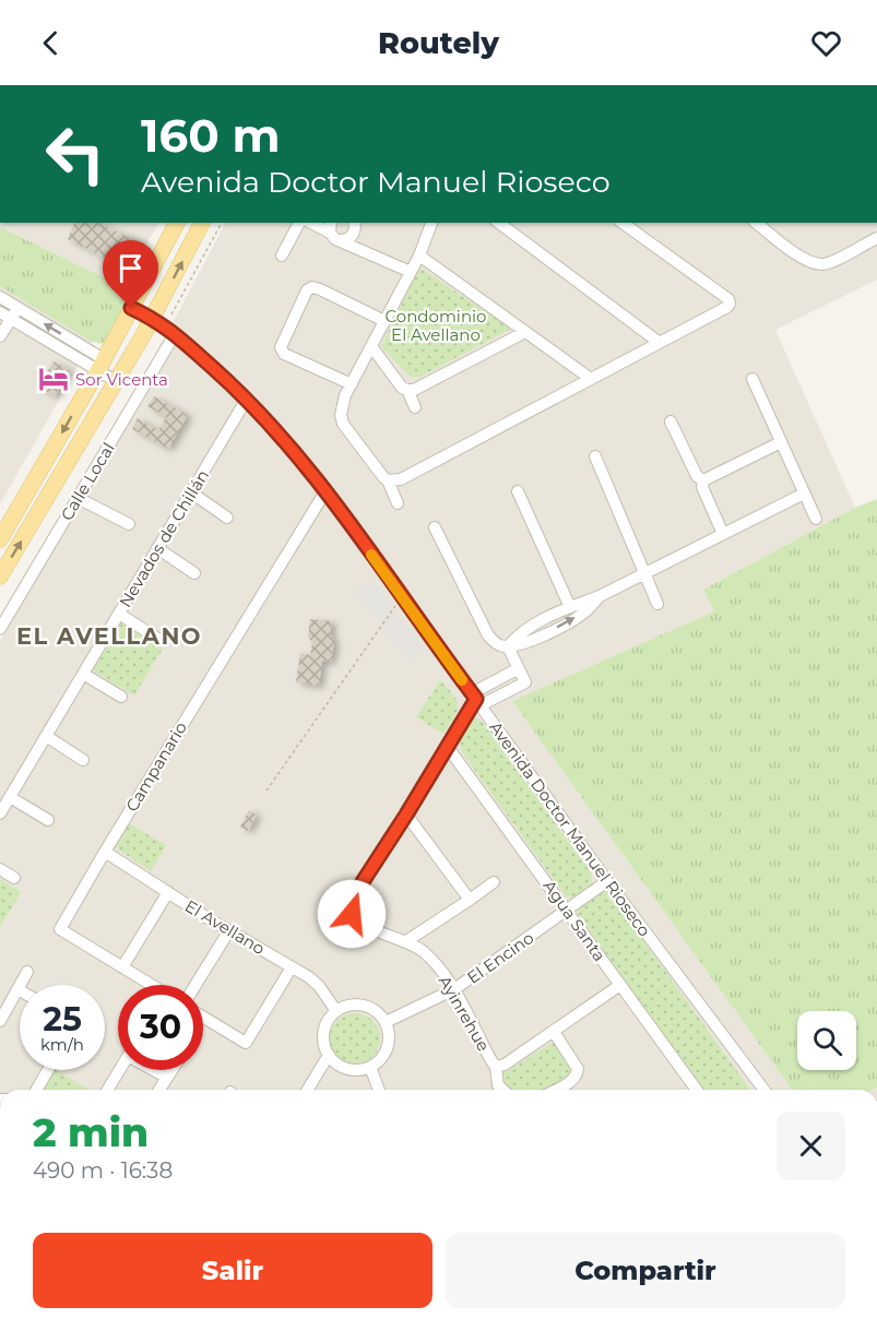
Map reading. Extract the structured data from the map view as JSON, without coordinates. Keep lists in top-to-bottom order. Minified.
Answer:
{"streets":{"street":["Calle Local","Nevados de Chillán","Campanario","Avenida Doctor Manuel Rioseco","Agua Santa","El Avellano","El Encino","Ayinrehue"]},"crossings":[["Calle Local","Avenida Doctor Manuel Rioseco"],["Nevados de Chillán","Avenida Doctor Manuel Rioseco"],["Campanario","Avenida Doctor Manuel Rioseco"],["Campanario","El Avellano"],["Avenida Doctor Manuel Rioseco","El Encino"],["Avenida Doctor Manuel Rioseco","Ayinrehue"],["Agua Santa","El Encino"],["Agua Santa","Ayinrehue"],["El Avellano","El Encino"],["El Encino","Ayinrehue"]],"districts":["EL AVELLANO"],"parks":["Condominio El Avellano"],"places":{"hotel":["Sor Vicenta"]},"page":{"header":"Routely","turn":["160 m","Avenida Doctor Manuel Rioseco"],"speed":"25 km/h","limit":"30","heading":["2 min","490 m · 16:38"],"buttons":["Salir","Compartir"]}}
